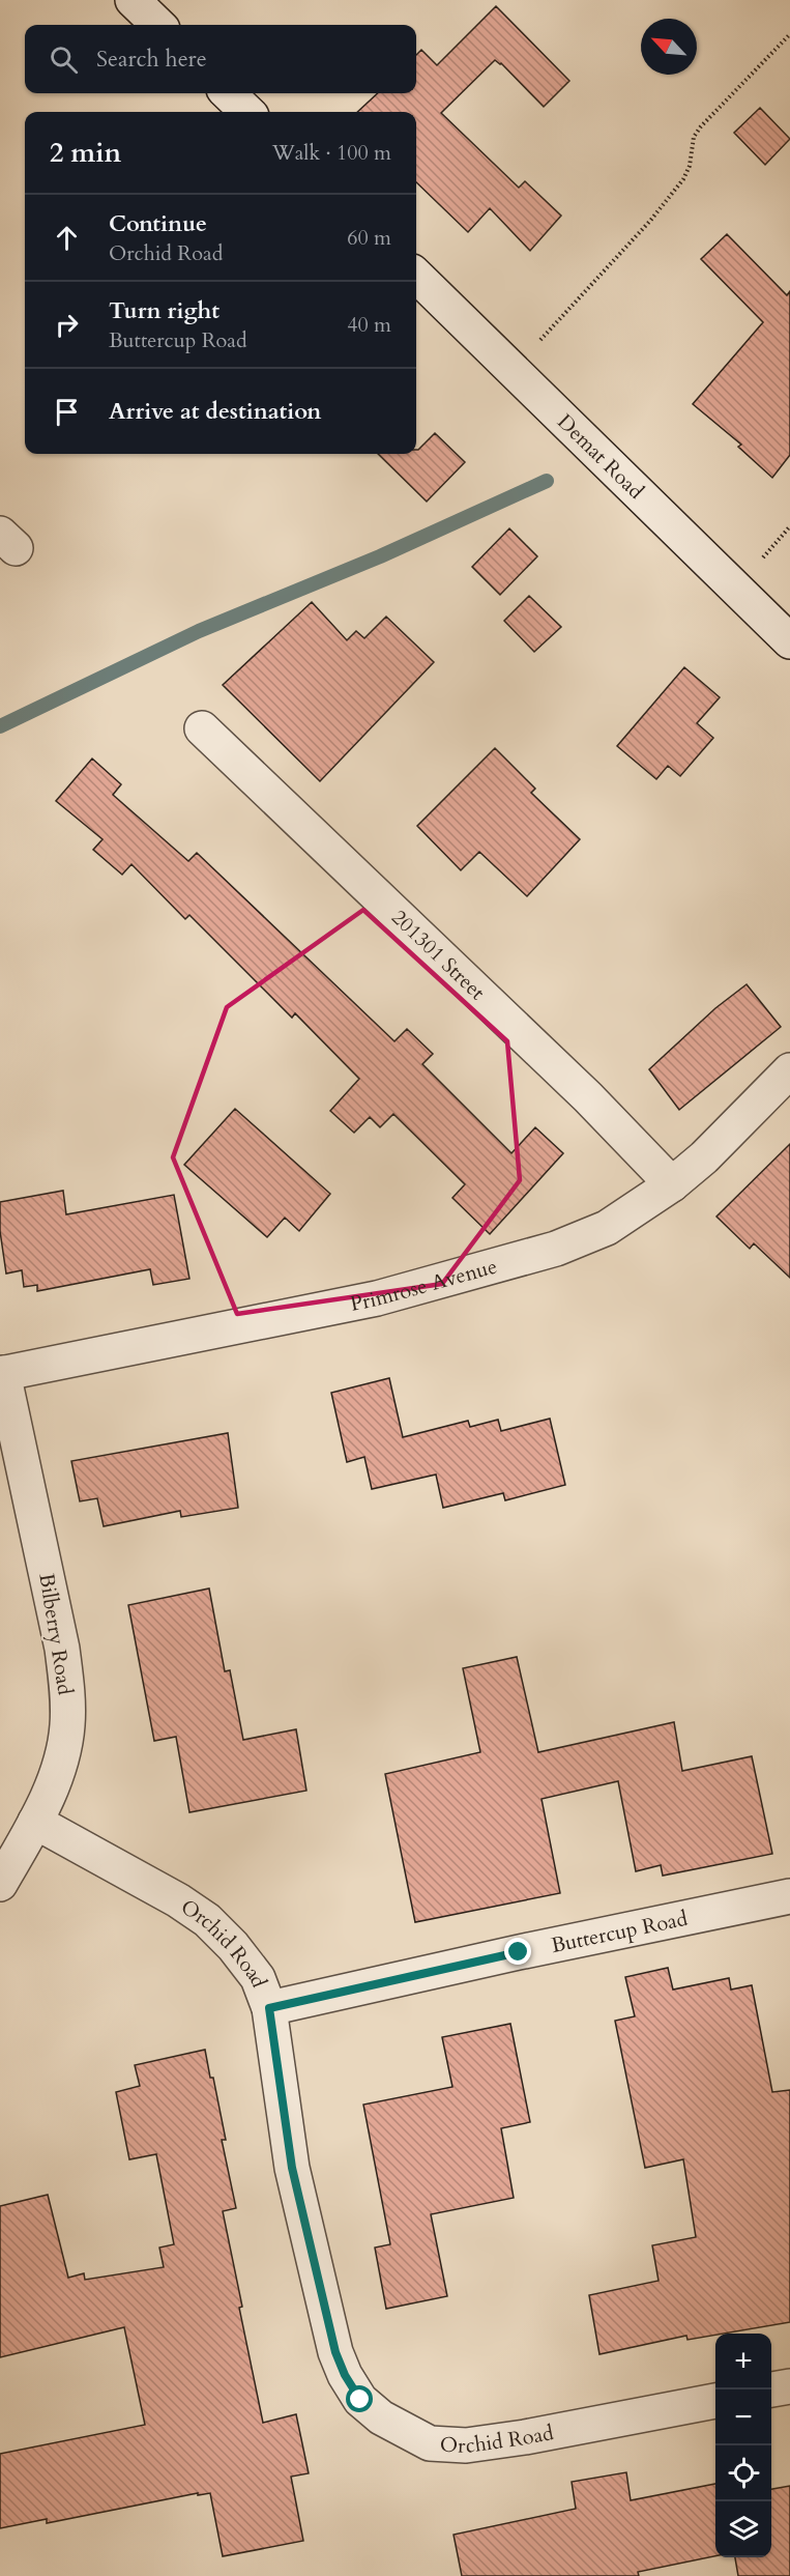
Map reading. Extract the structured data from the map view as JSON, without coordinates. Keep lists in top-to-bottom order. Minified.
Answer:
{"streets":{"street":["Demat Road","201301 Street","Primrose Avenue","Bilberry Road","Buttercup Road","Orchid Road"]},"crossings":[["201301 Street","Primrose Avenue"],["Primrose Avenue","Bilberry Road"],["Bilberry Road","Orchid Road"],["Buttercup Road","Orchid Road"]],"north":"top left","page":{"search":"Search here","heading":["2 min","Walk · 100 m"],"list":[["Continue","Orchid Road","60 m"],["Turn right","Buttercup Road","40 m"],"Arrive at destination"],"map_buttons":["+","−"]}}
